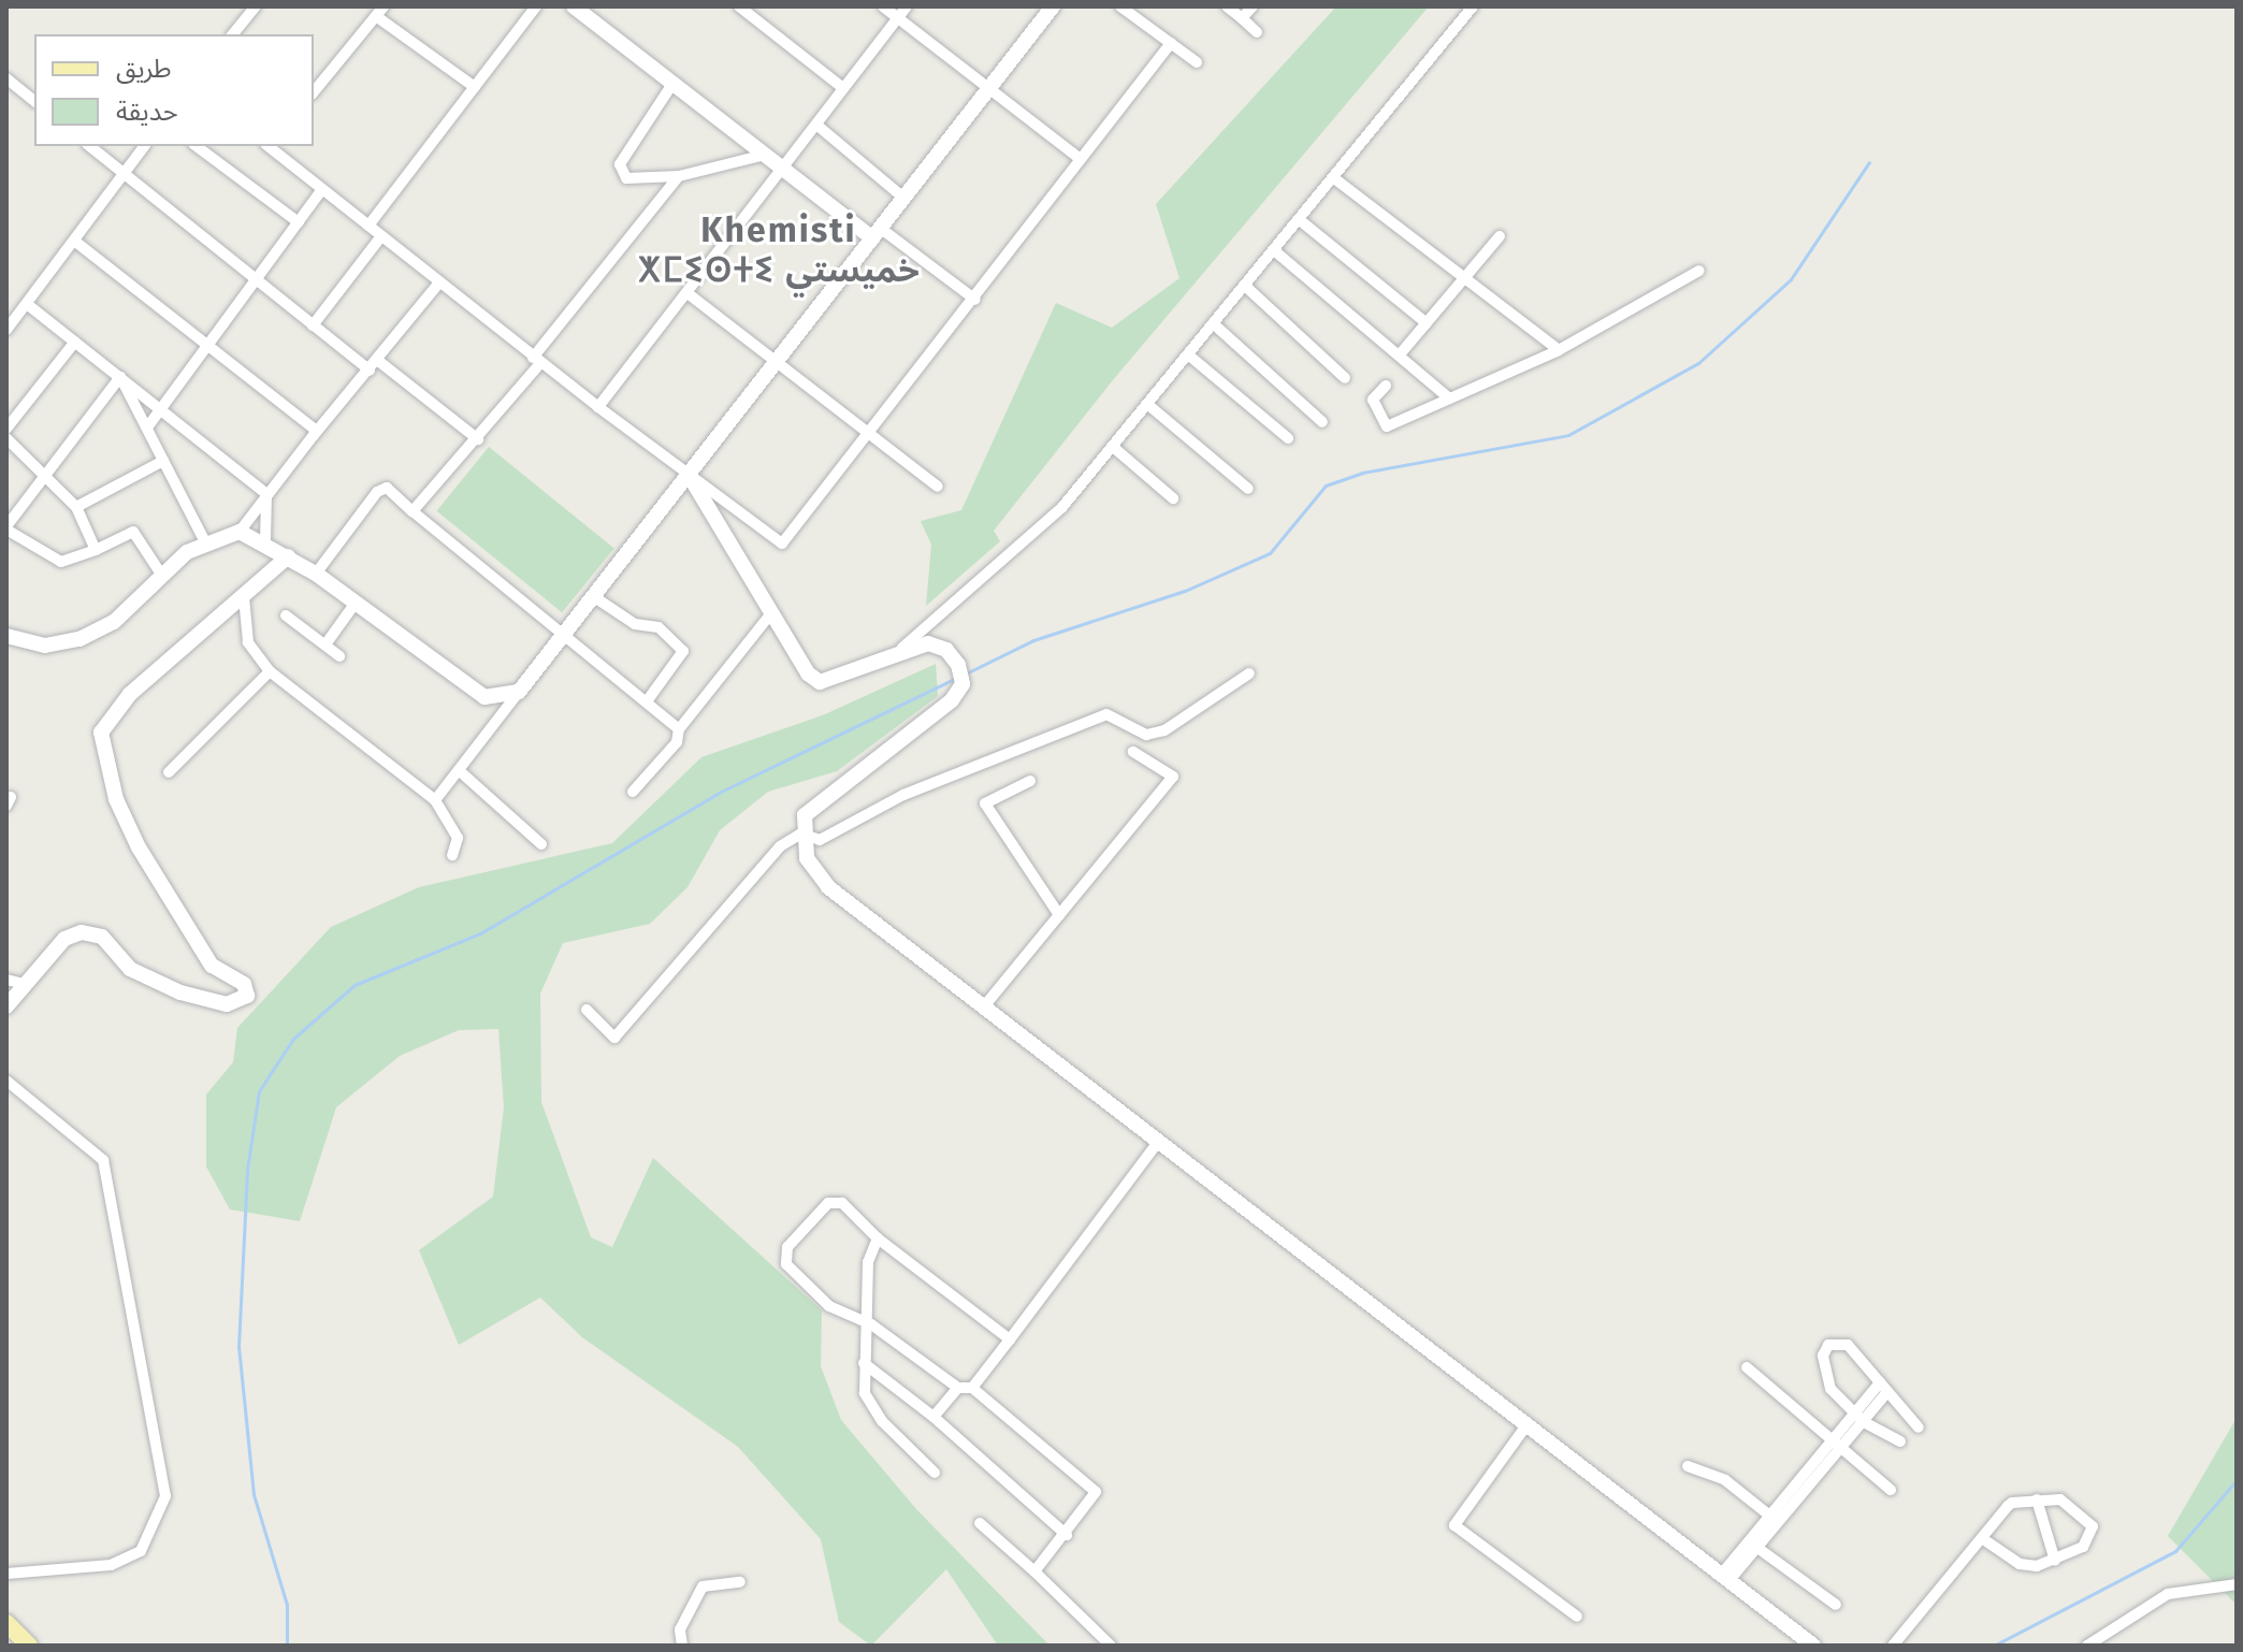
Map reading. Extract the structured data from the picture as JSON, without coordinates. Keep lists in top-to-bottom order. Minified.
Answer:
{"districts":["Khemisti ⵅⵎⵉⵙⵜⵉ خميستي"],"legend":["طريق","حديقة"]}
